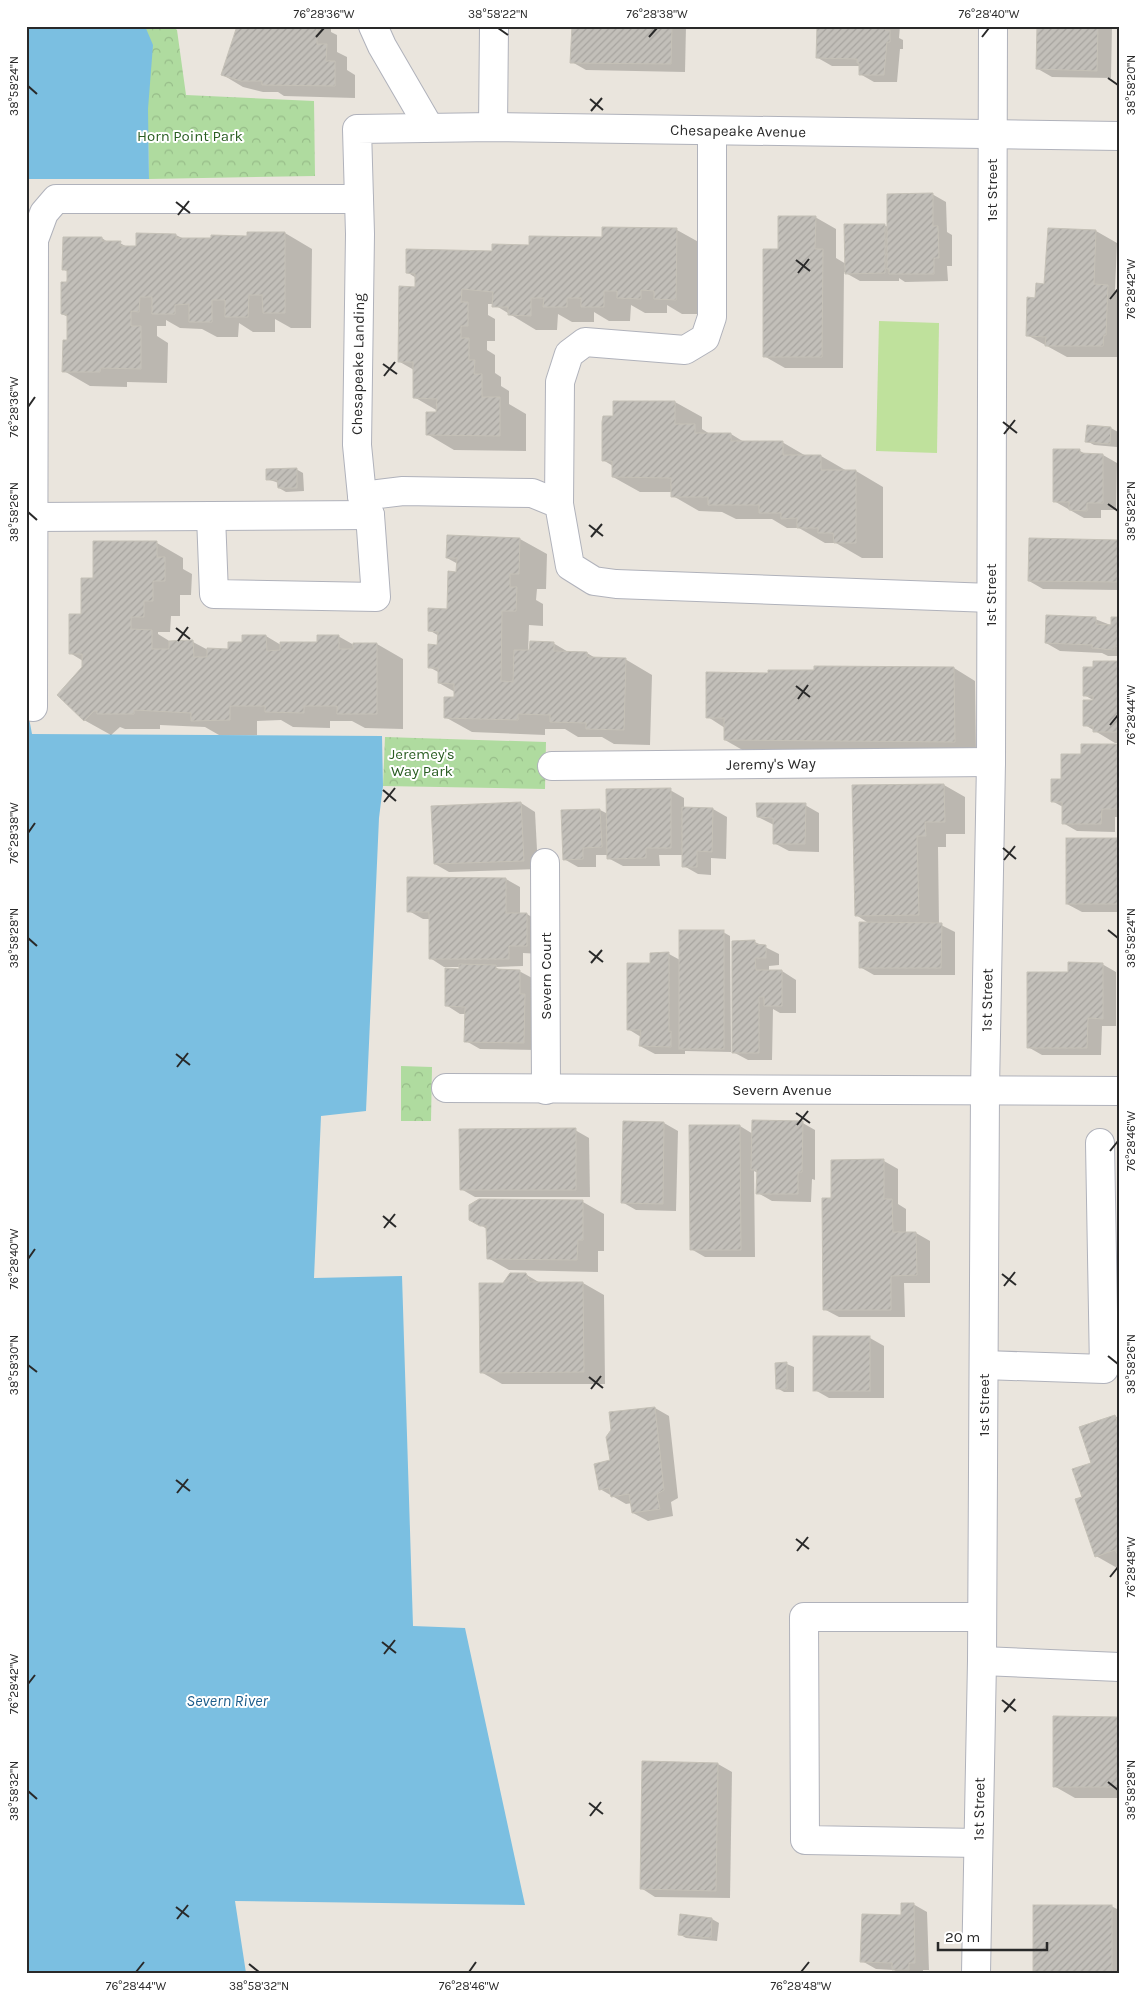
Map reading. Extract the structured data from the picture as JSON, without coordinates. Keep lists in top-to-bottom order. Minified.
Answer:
{"streets":{"street":["Chesapeake Avenue","1st Street","Chesapeake Landing","Jeremy's Way","Severn Court","Severn Avenue"]},"crossings":[["Chesapeake Avenue","1st Street"],["Chesapeake Avenue","Chesapeake Landing"],["1st Street","Jeremy's Way"],["1st Street","Severn Avenue"],["Severn Court","Severn Avenue"]],"water":["Severn River"],"parks":["Horn Point Park","Jeremey's Way Park"],"scale_bar":"20 m","coordinates":["76°28'36\"W","38°58'22\"N","76°28'38\"W","76°28'40\"W","38°58'20\"N","38°58'24\"N","76°28'42\"W","38°58'26\"N","76°28'44\"W","38°58'28\"N","76°28'46\"W","38°58'30\"N","76°28'48\"W","38°58'32\"N"]}
